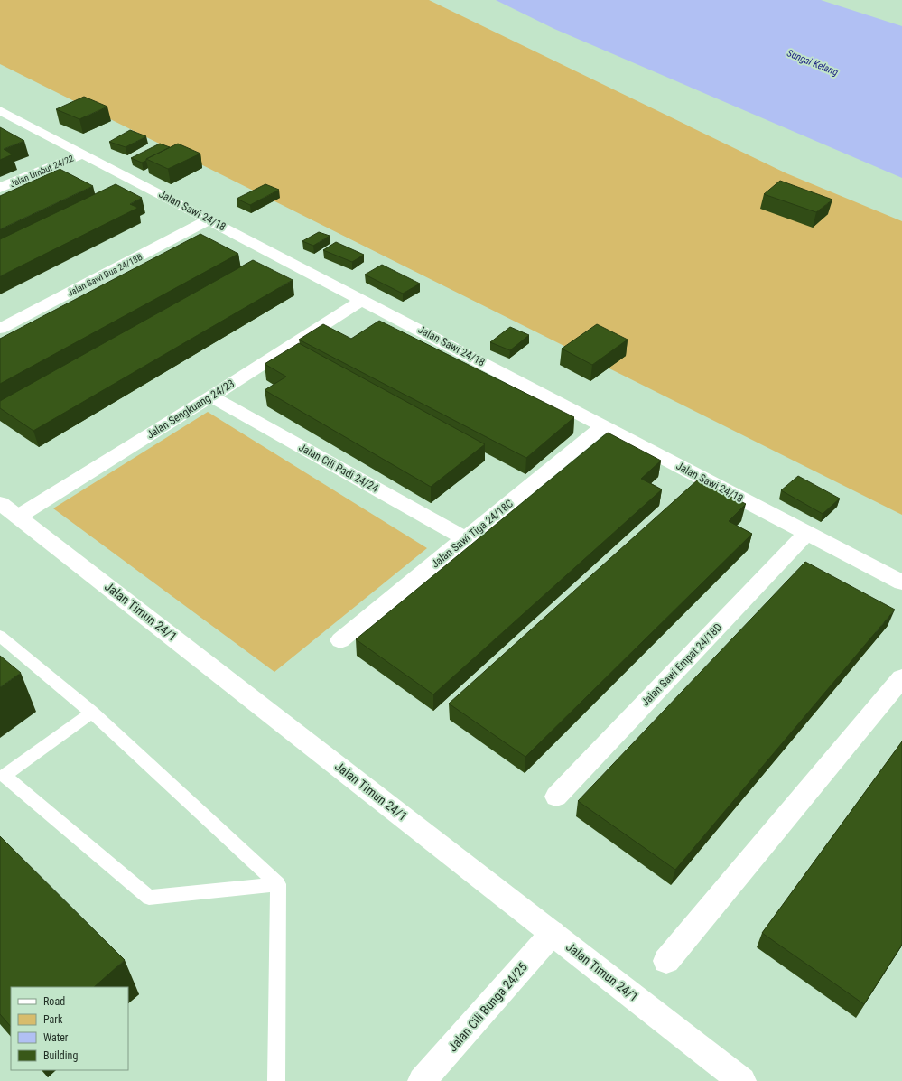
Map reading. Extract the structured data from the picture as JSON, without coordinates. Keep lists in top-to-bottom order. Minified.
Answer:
{"streets":{"street":["Jalan Umbut 24/22","Jalan Sawi 24/18","Jalan Sawi Dua 24/18B","Jalan Sengkuang 24/23","Jalan Cili Padi 24/24","Jalan Sawi Tiga 24/18C","Jalan Timun 24/1","Jalan Sawi Empat 24/18D","Jalan Cili Bunga 24/25"]},"crossings":[["Jalan Umbut 24/22","Jalan Sawi 24/18"],["Jalan Sawi 24/18","Jalan Sawi Dua 24/18B"],["Jalan Sawi 24/18","Jalan Sengkuang 24/23"],["Jalan Sawi 24/18","Jalan Sawi Tiga 24/18C"],["Jalan Sawi 24/18","Jalan Sawi Empat 24/18D"],["Jalan Sengkuang 24/23","Jalan Cili Padi 24/24"],["Jalan Sengkuang 24/23","Jalan Timun 24/1"],["Jalan Cili Padi 24/24","Jalan Sawi Tiga 24/18C"],["Jalan Timun 24/1","Jalan Cili Bunga 24/25"]],"water":["Sungai Kelang"],"legend":["Road","Park","Water","Building"]}
